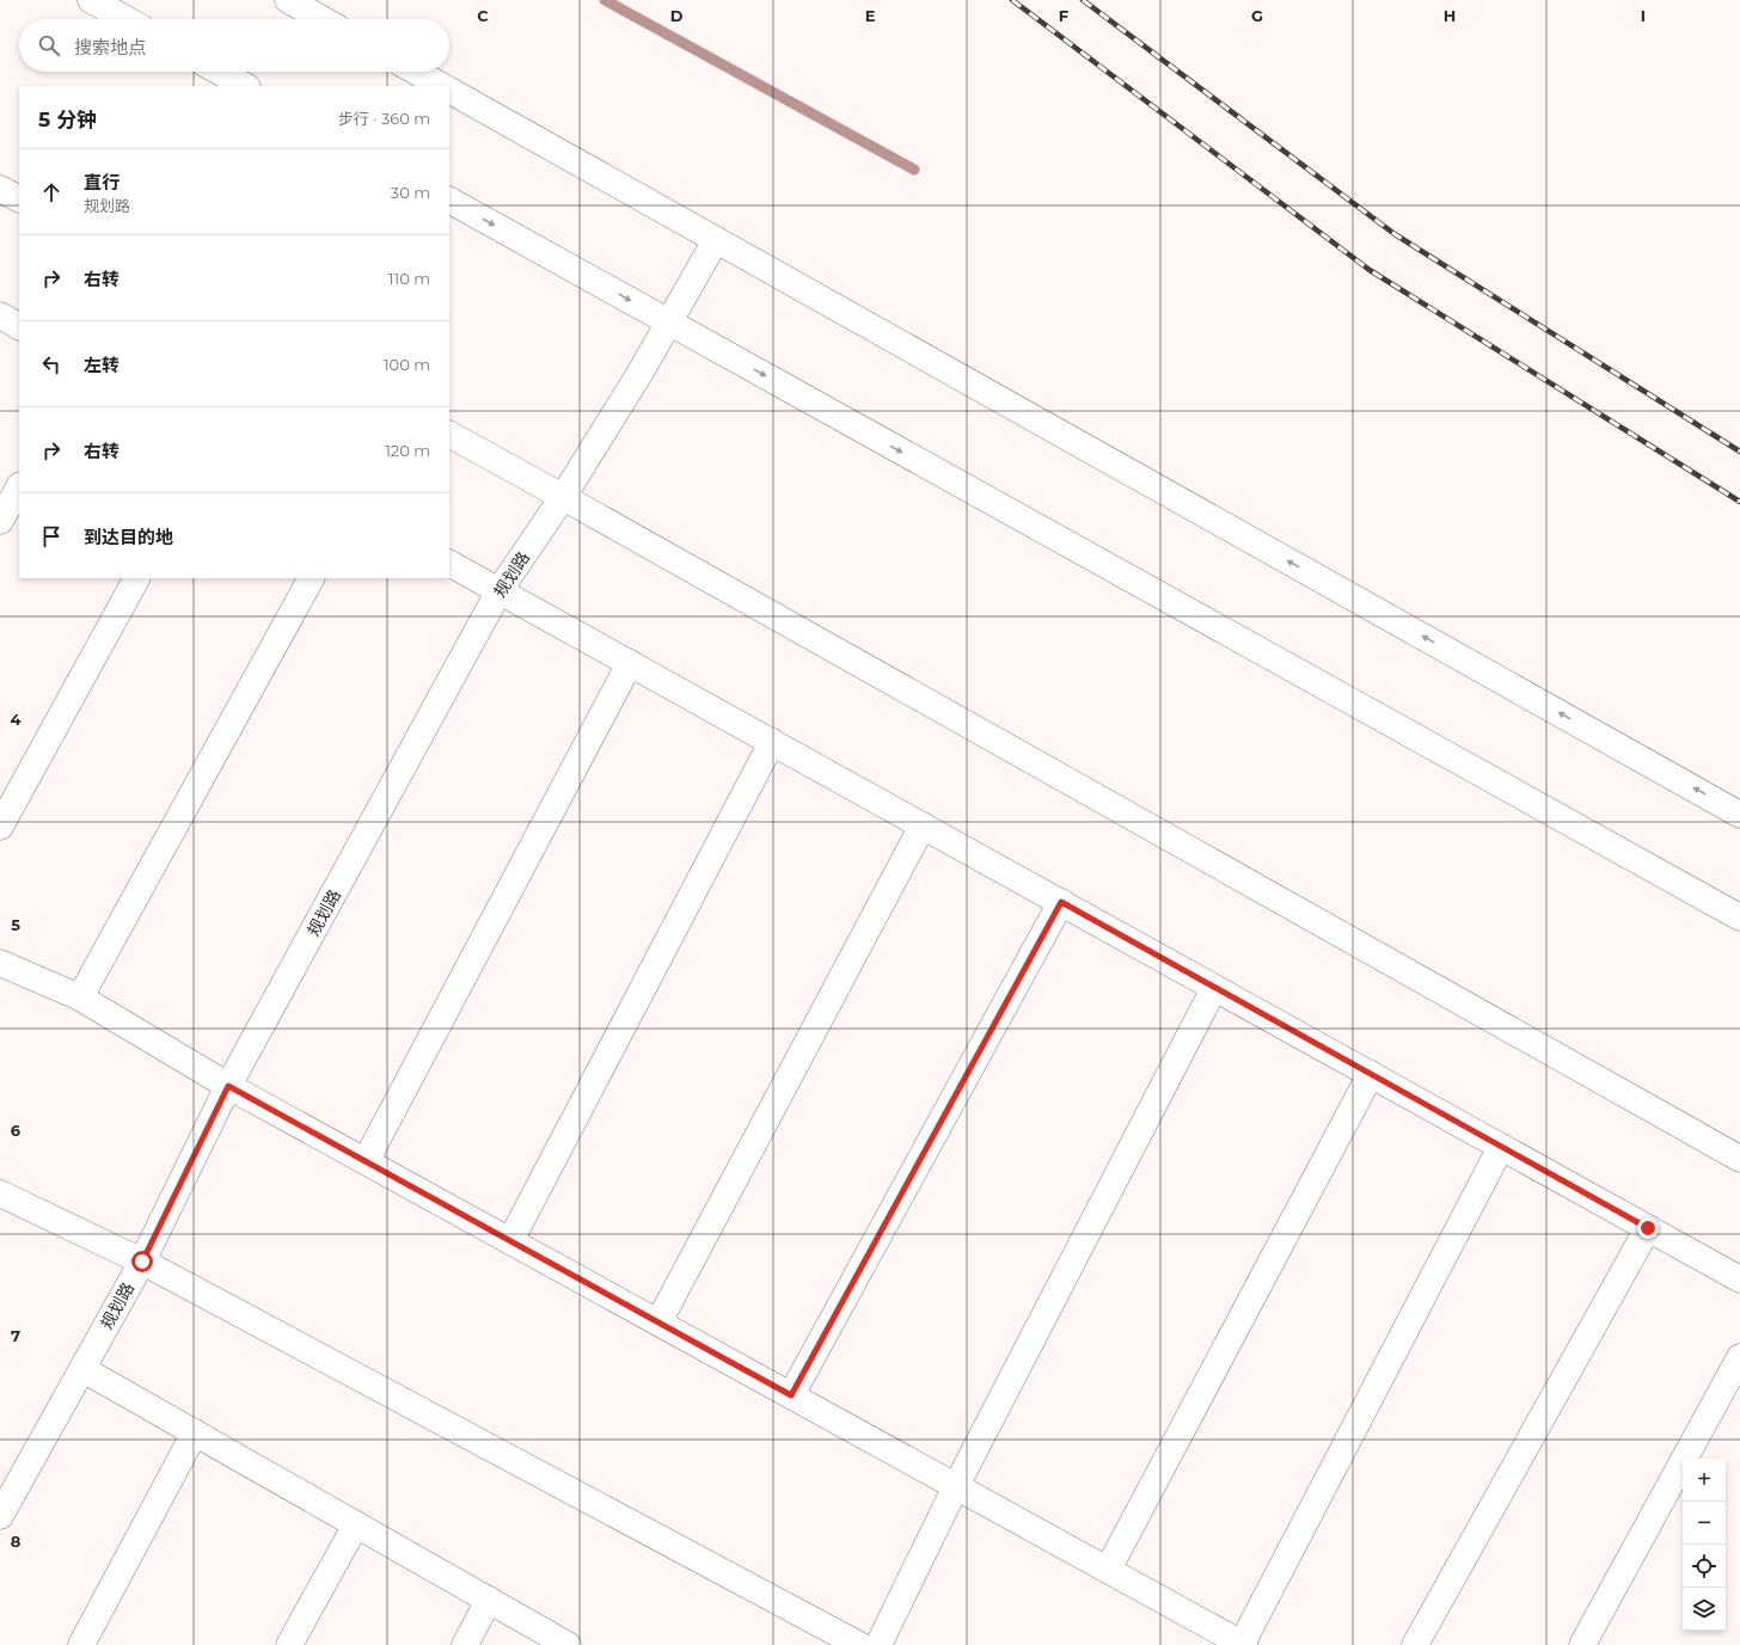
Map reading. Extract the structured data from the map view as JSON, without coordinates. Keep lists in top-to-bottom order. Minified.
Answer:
{"streets":{"street":["规划路"]},"page":{"search":"搜索地点","heading":["5 分钟","步行 · 360 m"],"list":[["直行","规划路","30 m"],["右转","110 m"],["左转","100 m"],["右转","120 m"],"到达目的地"],"map_buttons":["+","−"]},"grid":{"columns":["C","D","E","F","G","H","I"],"rows":["4","5","6","7","8"]}}
